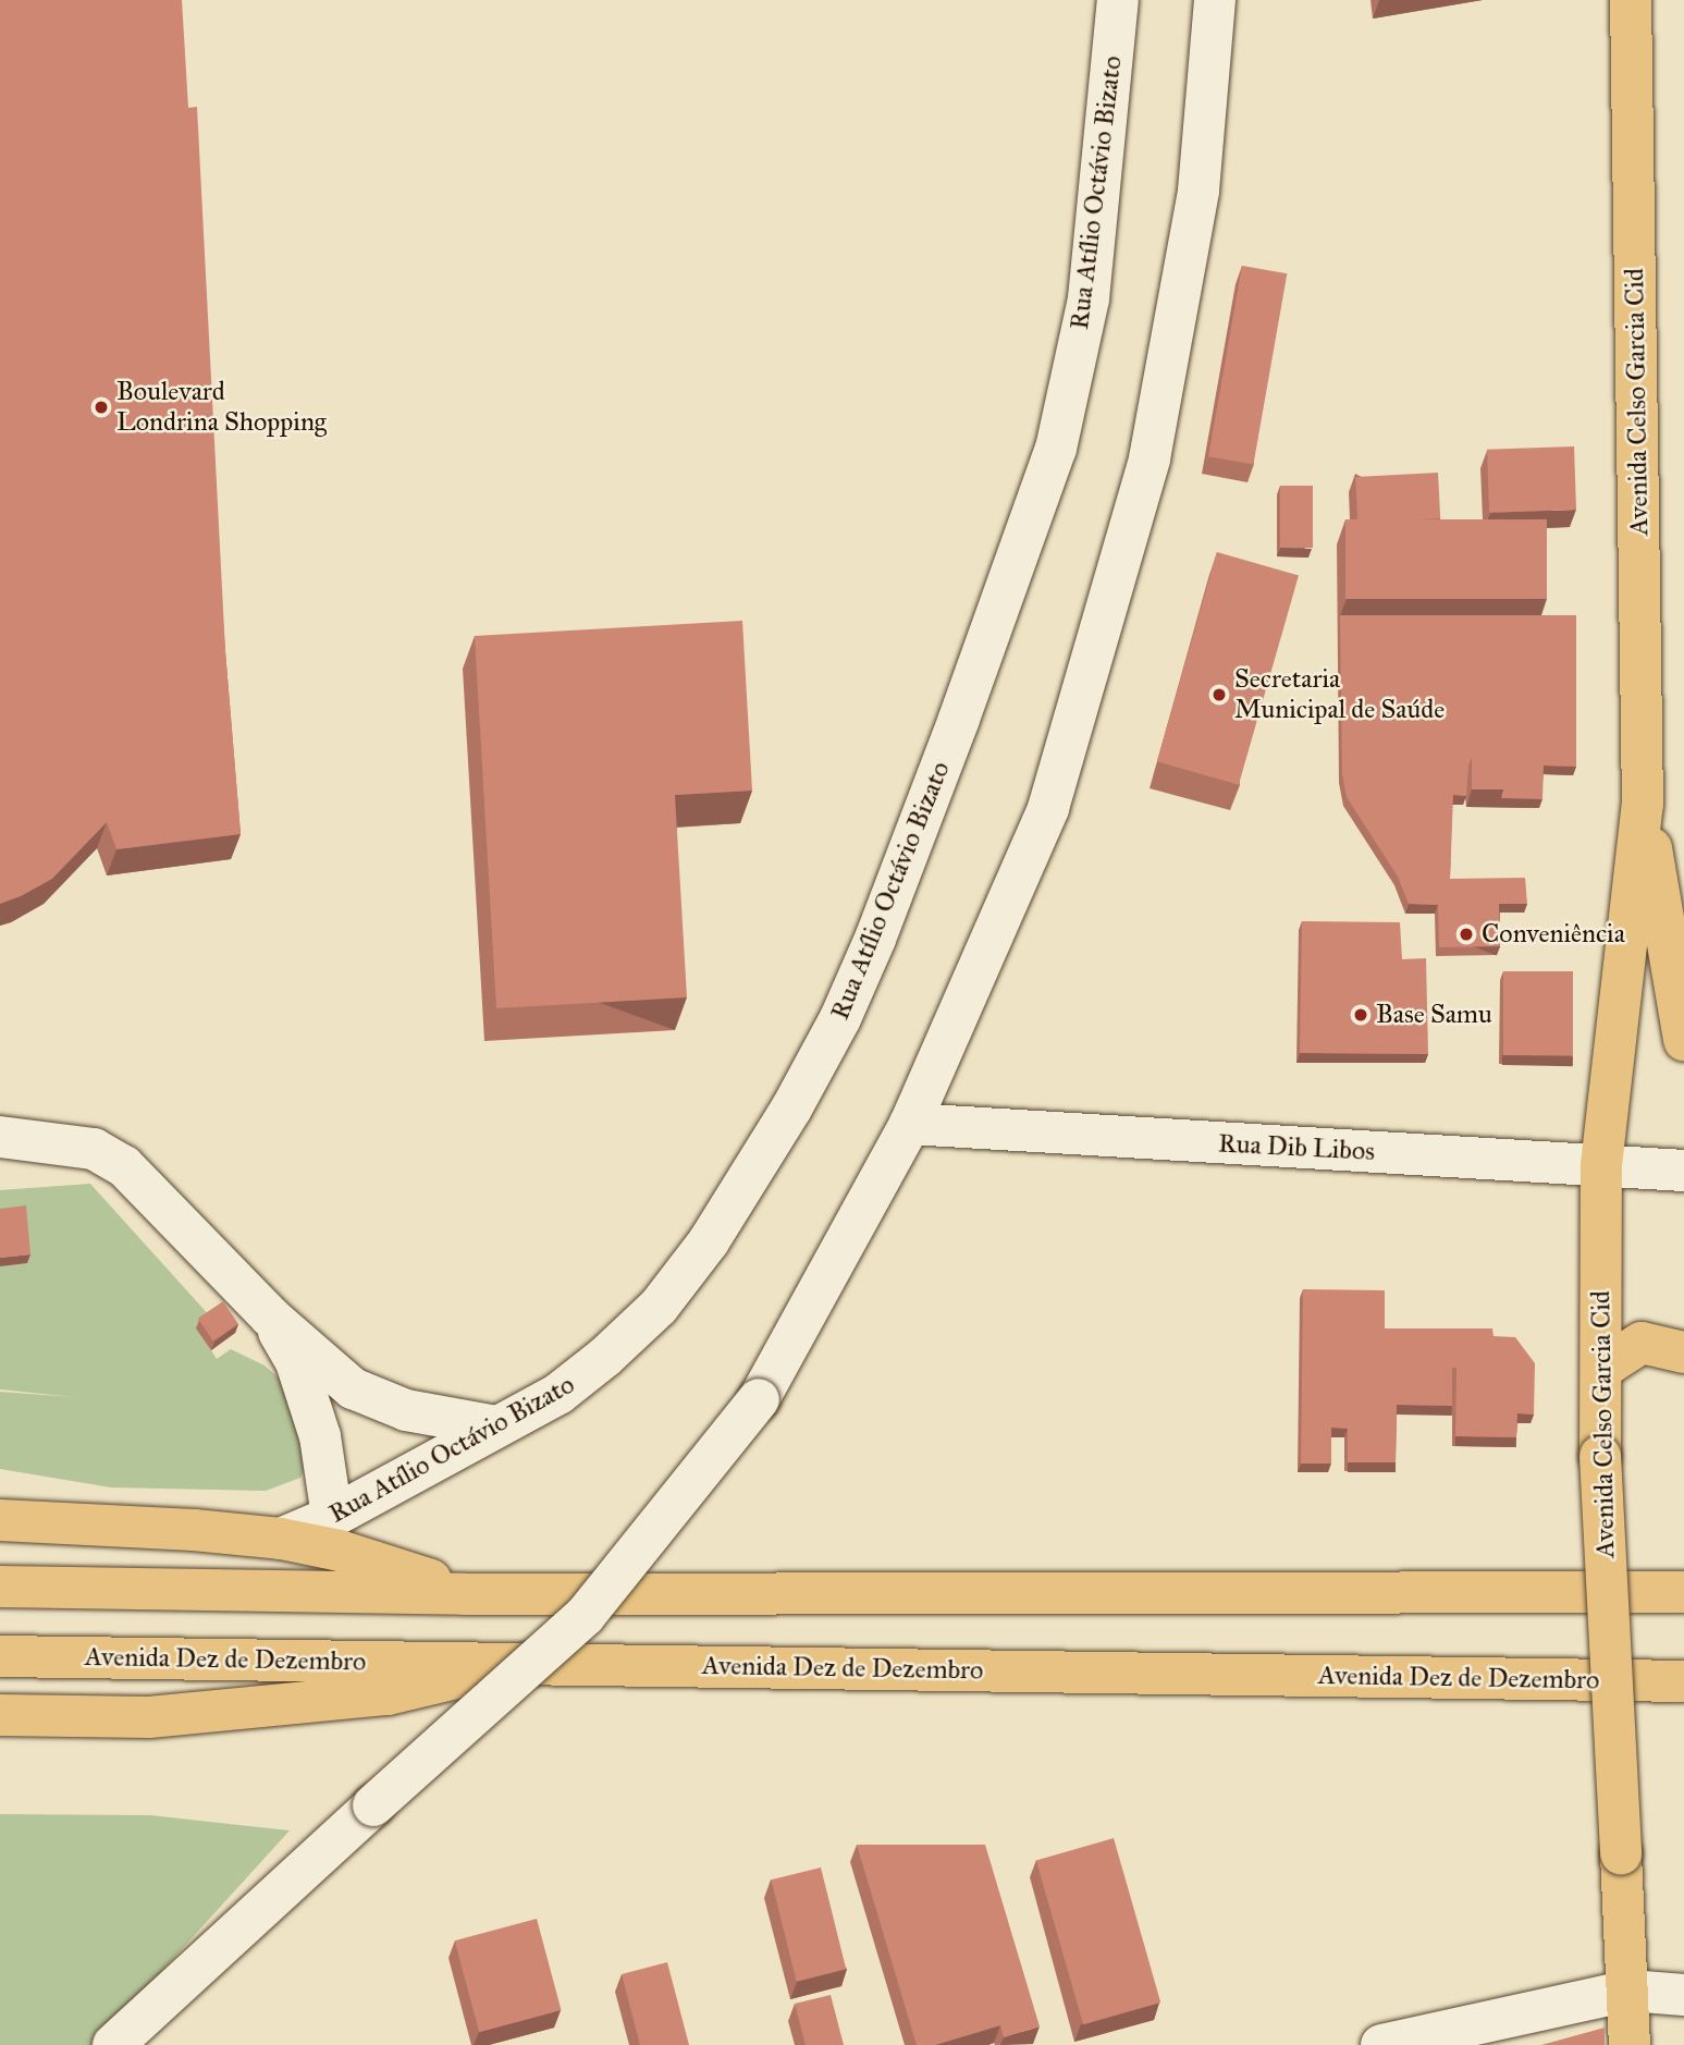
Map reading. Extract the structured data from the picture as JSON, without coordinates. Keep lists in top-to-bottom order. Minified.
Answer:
{"streets":{"main road":["Avenida Celso Garcia Cid","Avenida Dez de Dezembro"],"street":["Rua Atílio Octávio Bizato","Rua Dib Libos"]},"crossings":[["Avenida Celso Garcia Cid","Rua Dib Libos"]],"places":["Boulevard Londrina Shopping","Secretaria Municipal de Saúde","Conveniência","Base Samu"]}
